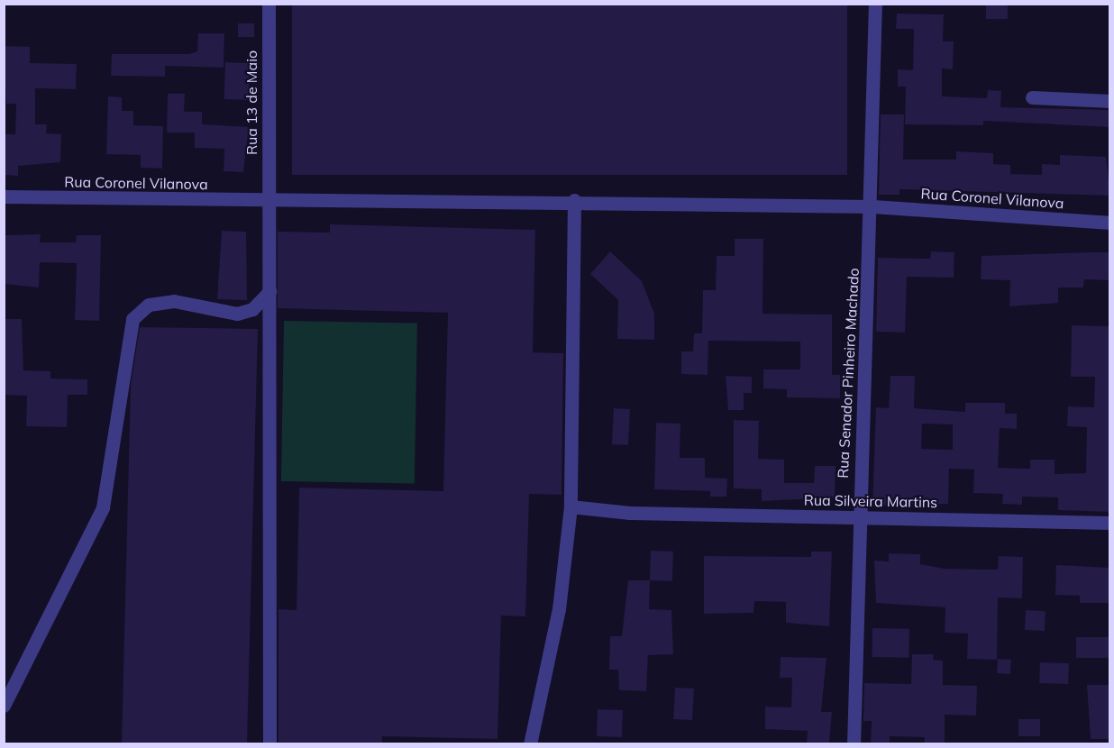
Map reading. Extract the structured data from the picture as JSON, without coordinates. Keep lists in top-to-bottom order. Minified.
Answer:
{"streets":{"street":["Rua 13 de Maio","Rua Coronel Vilanova","Rua Senador Pinheiro Machado","Rua Silveira Martins"]},"crossings":[["Rua 13 de Maio","Rua Coronel Vilanova"],["Rua Coronel Vilanova","Rua Senador Pinheiro Machado"],["Rua Senador Pinheiro Machado","Rua Silveira Martins"]]}
